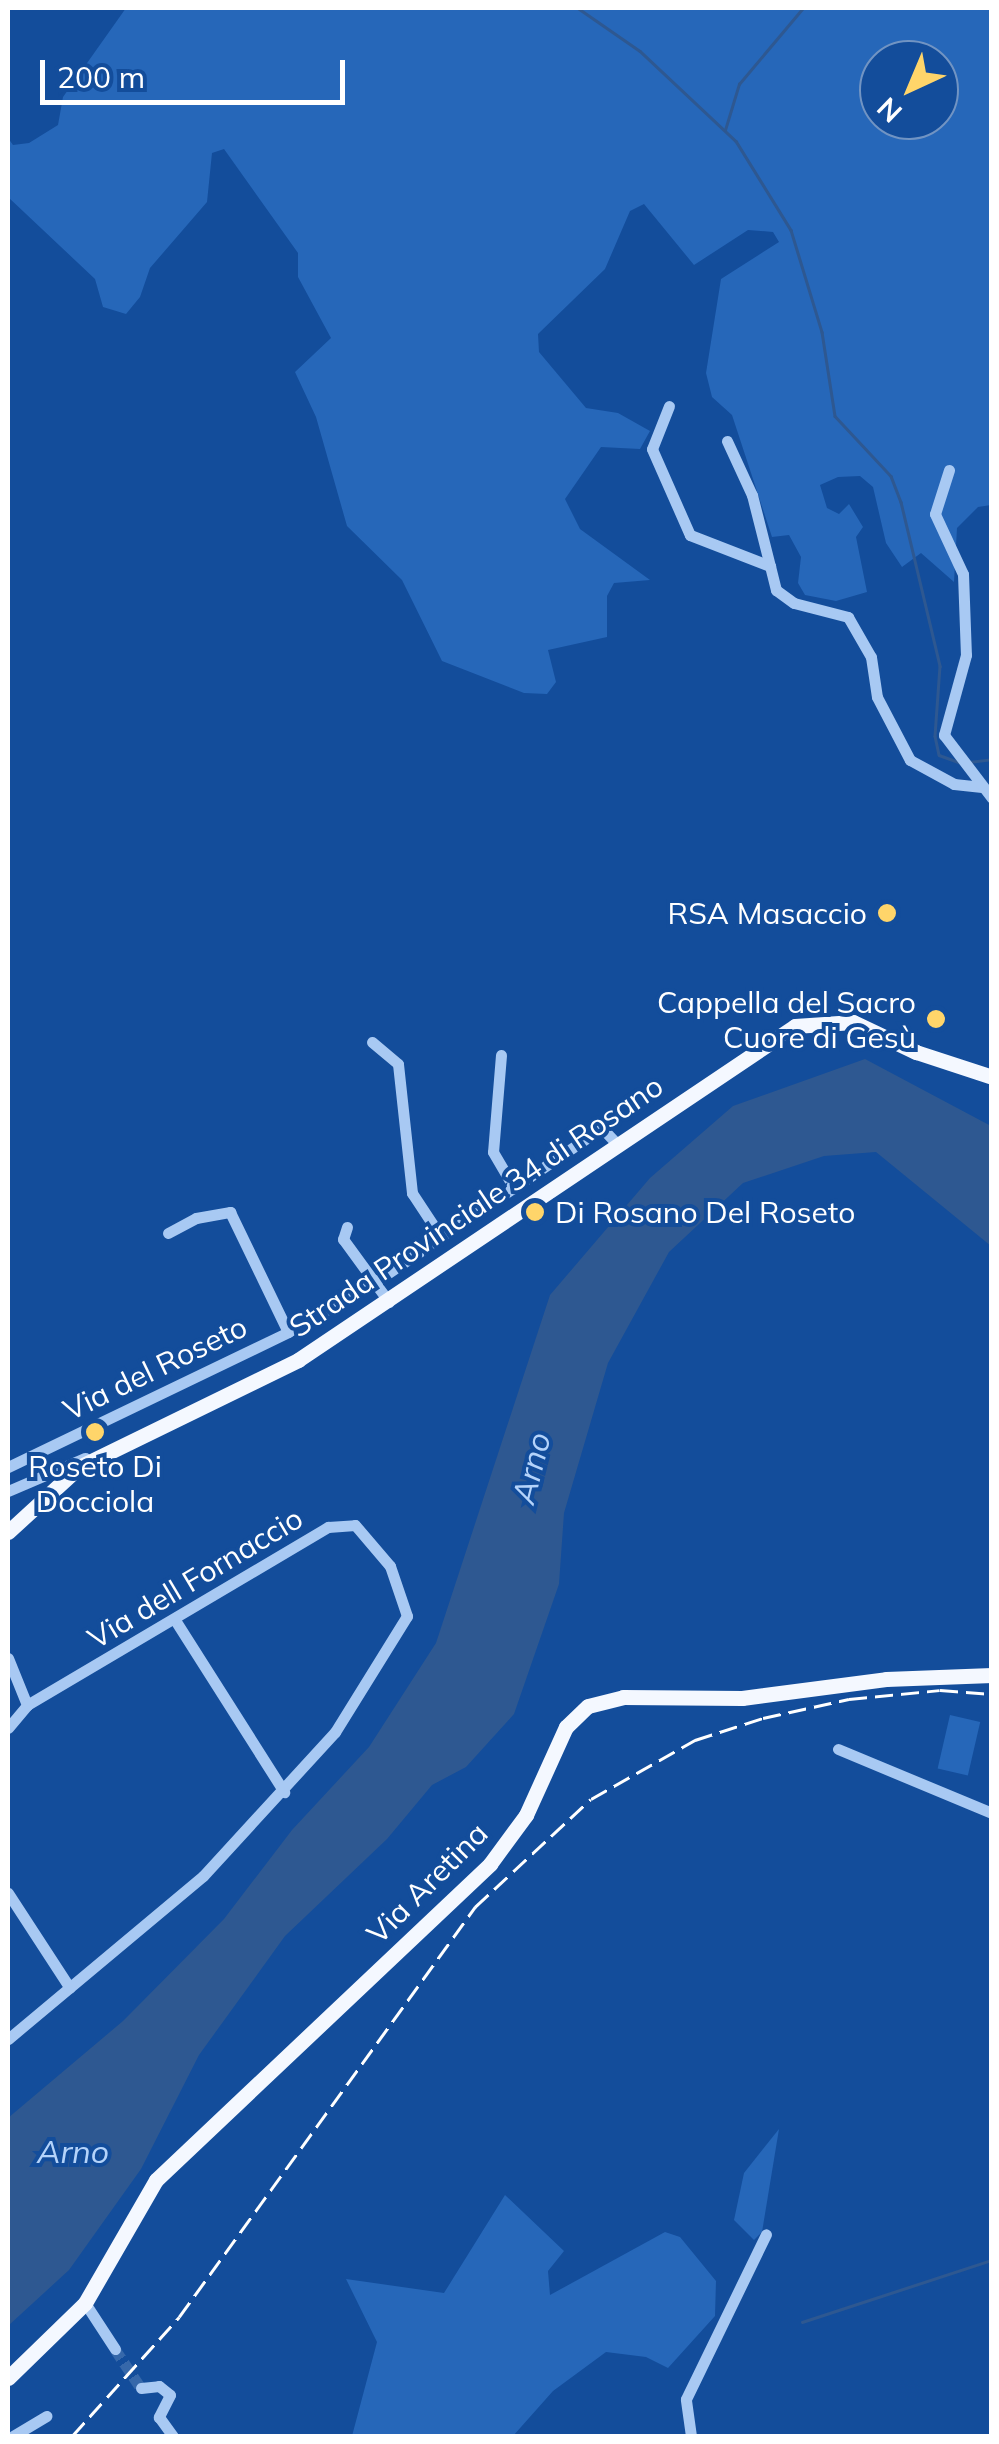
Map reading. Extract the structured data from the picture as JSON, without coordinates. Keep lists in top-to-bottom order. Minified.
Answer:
{"streets":{"main road":["Strada Provinciale 34 di Rosano","Via Aretina"],"street":["Via del Roseto","Via dell Fornaccio"]},"crossings":[["Strada Provinciale 34 di Rosano","Via del Roseto"]],"water":["Arno"],"places":["RSA Masaccio","Cappella del Sacro Cuore di Gesù","Di Rosano Del Roseto","Roseto Di Docciola"],"scale_bar":"200 m","north":"bottom left"}
